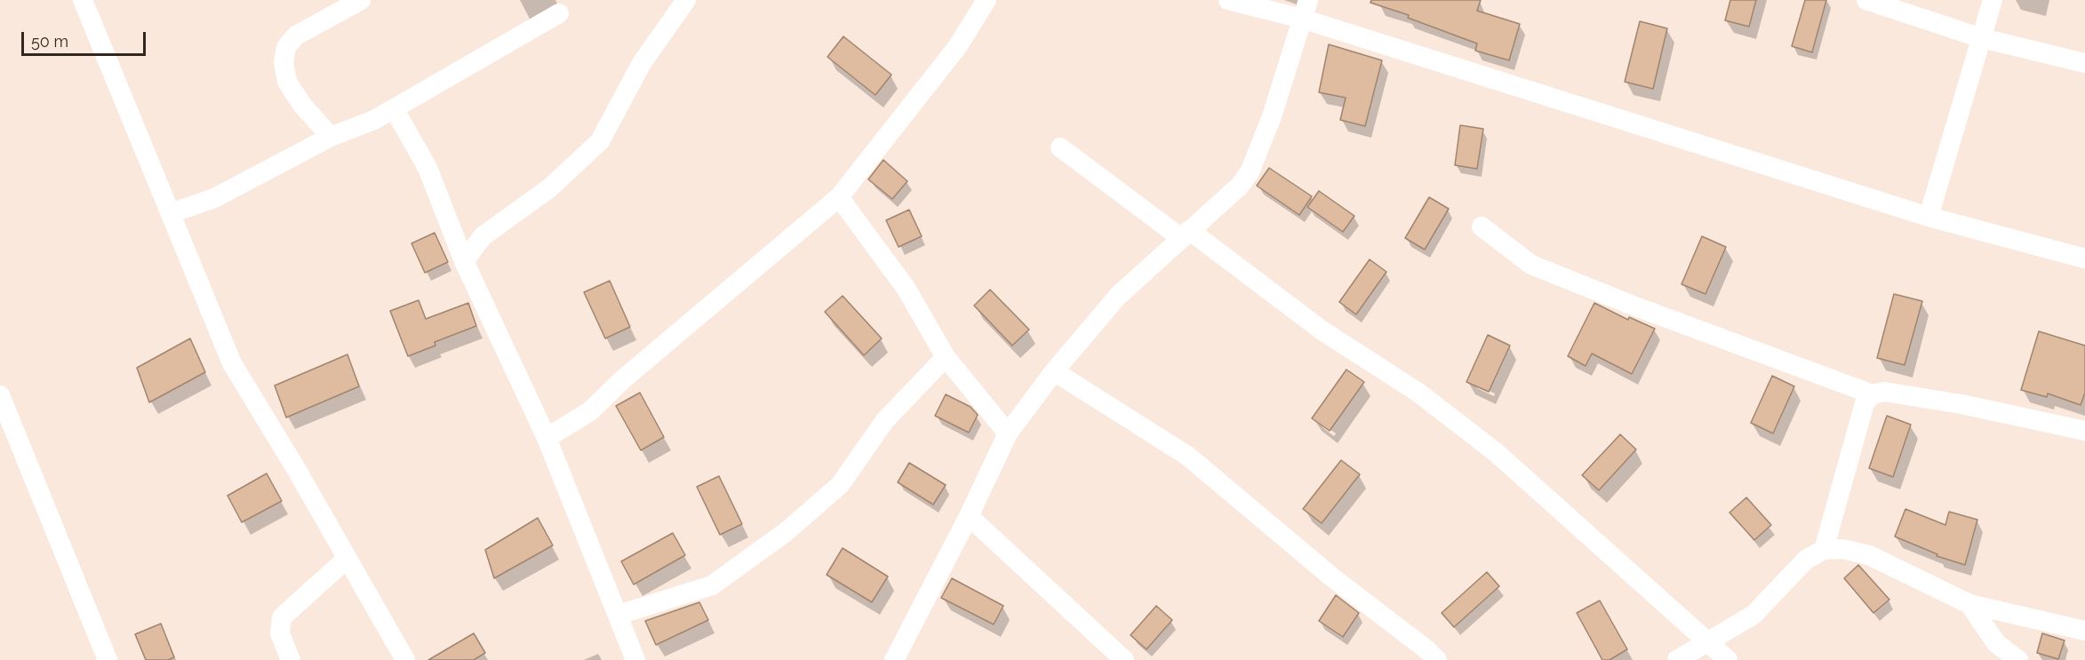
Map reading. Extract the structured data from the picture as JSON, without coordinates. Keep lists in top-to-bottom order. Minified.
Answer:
{"scale_bar":"50 m"}
